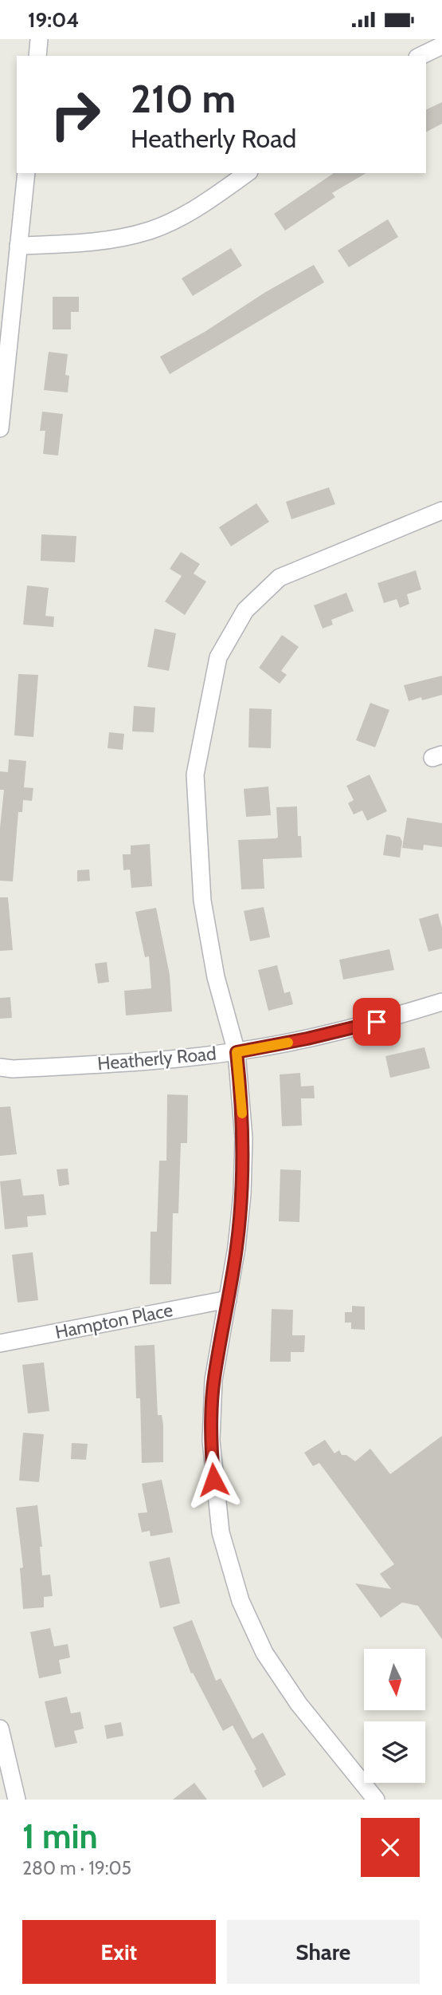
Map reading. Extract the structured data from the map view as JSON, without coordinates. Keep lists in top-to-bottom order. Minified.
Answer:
{"streets":{"street":["Heatherly Road","Hampton Place"]},"north":"bottom","page":{"status":"19:04","turn":["210 m","Heatherly Road"],"heading":["1 min","280 m · 19:05"],"buttons":["Exit","Share"]}}
